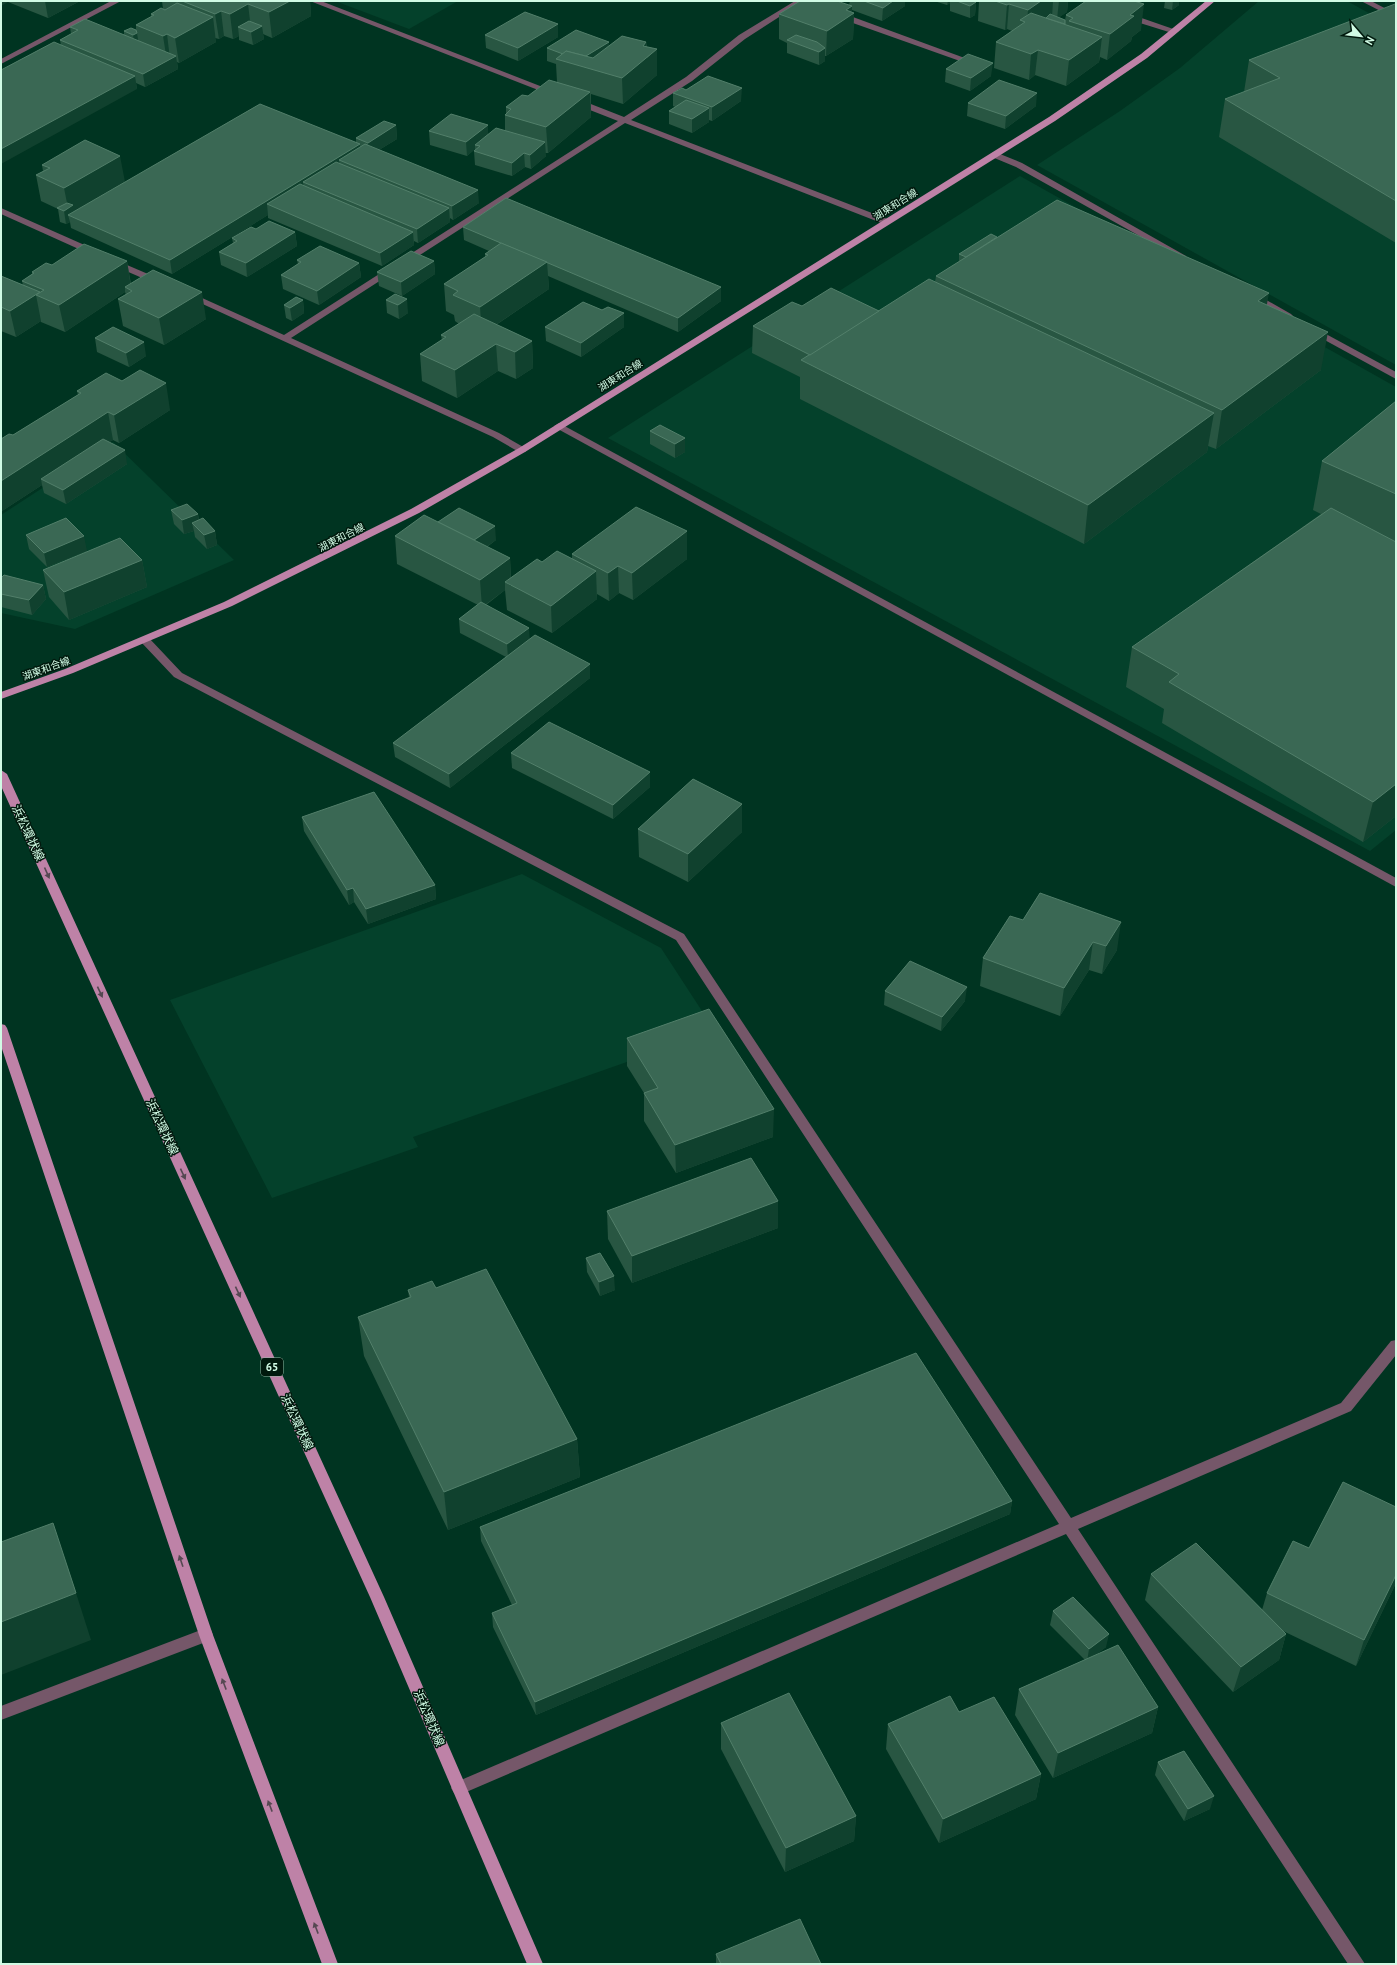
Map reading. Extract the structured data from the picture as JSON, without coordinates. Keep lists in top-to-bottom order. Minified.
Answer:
{"streets":{"main road":["湖東和合線","浜松環状線","65"]},"one_way":["浜松環状線"],"north":"bottom right"}
